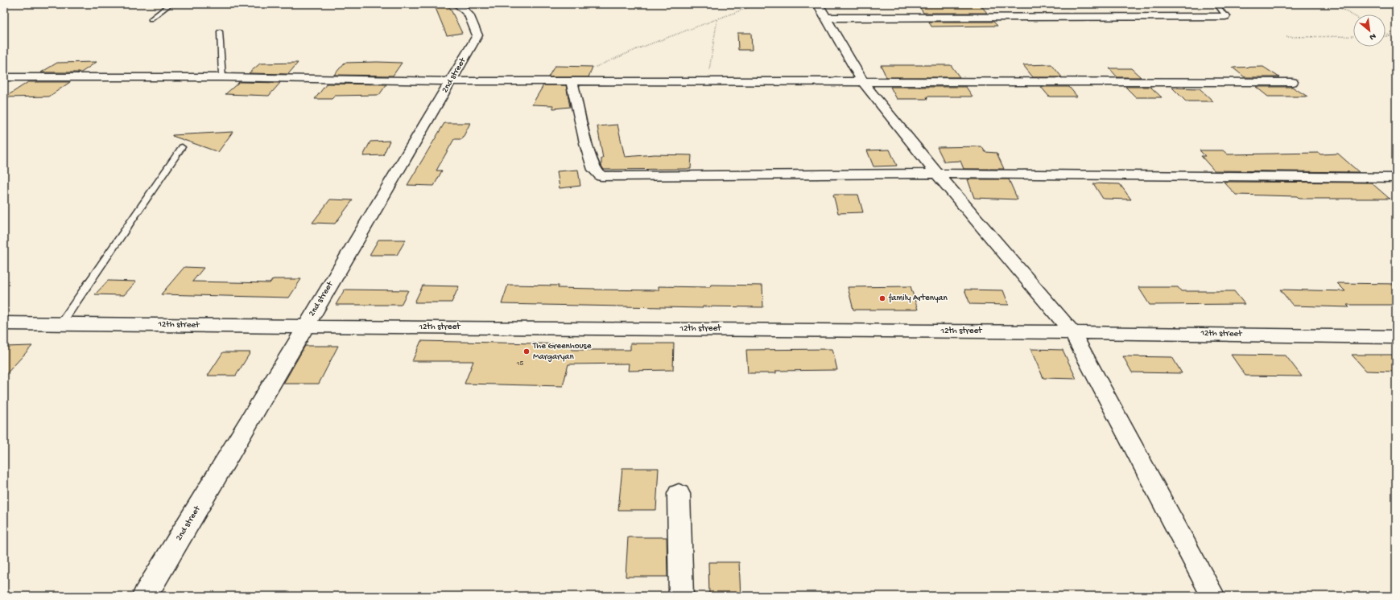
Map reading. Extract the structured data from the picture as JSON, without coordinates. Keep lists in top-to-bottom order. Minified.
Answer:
{"streets":{"street":["2nd street","12th street"]},"crossings":[["2nd street","12th street"]],"places":["family Artenyan","The Greenhouse Margaryan"],"house_numbers":["15"],"north":"bottom right"}
